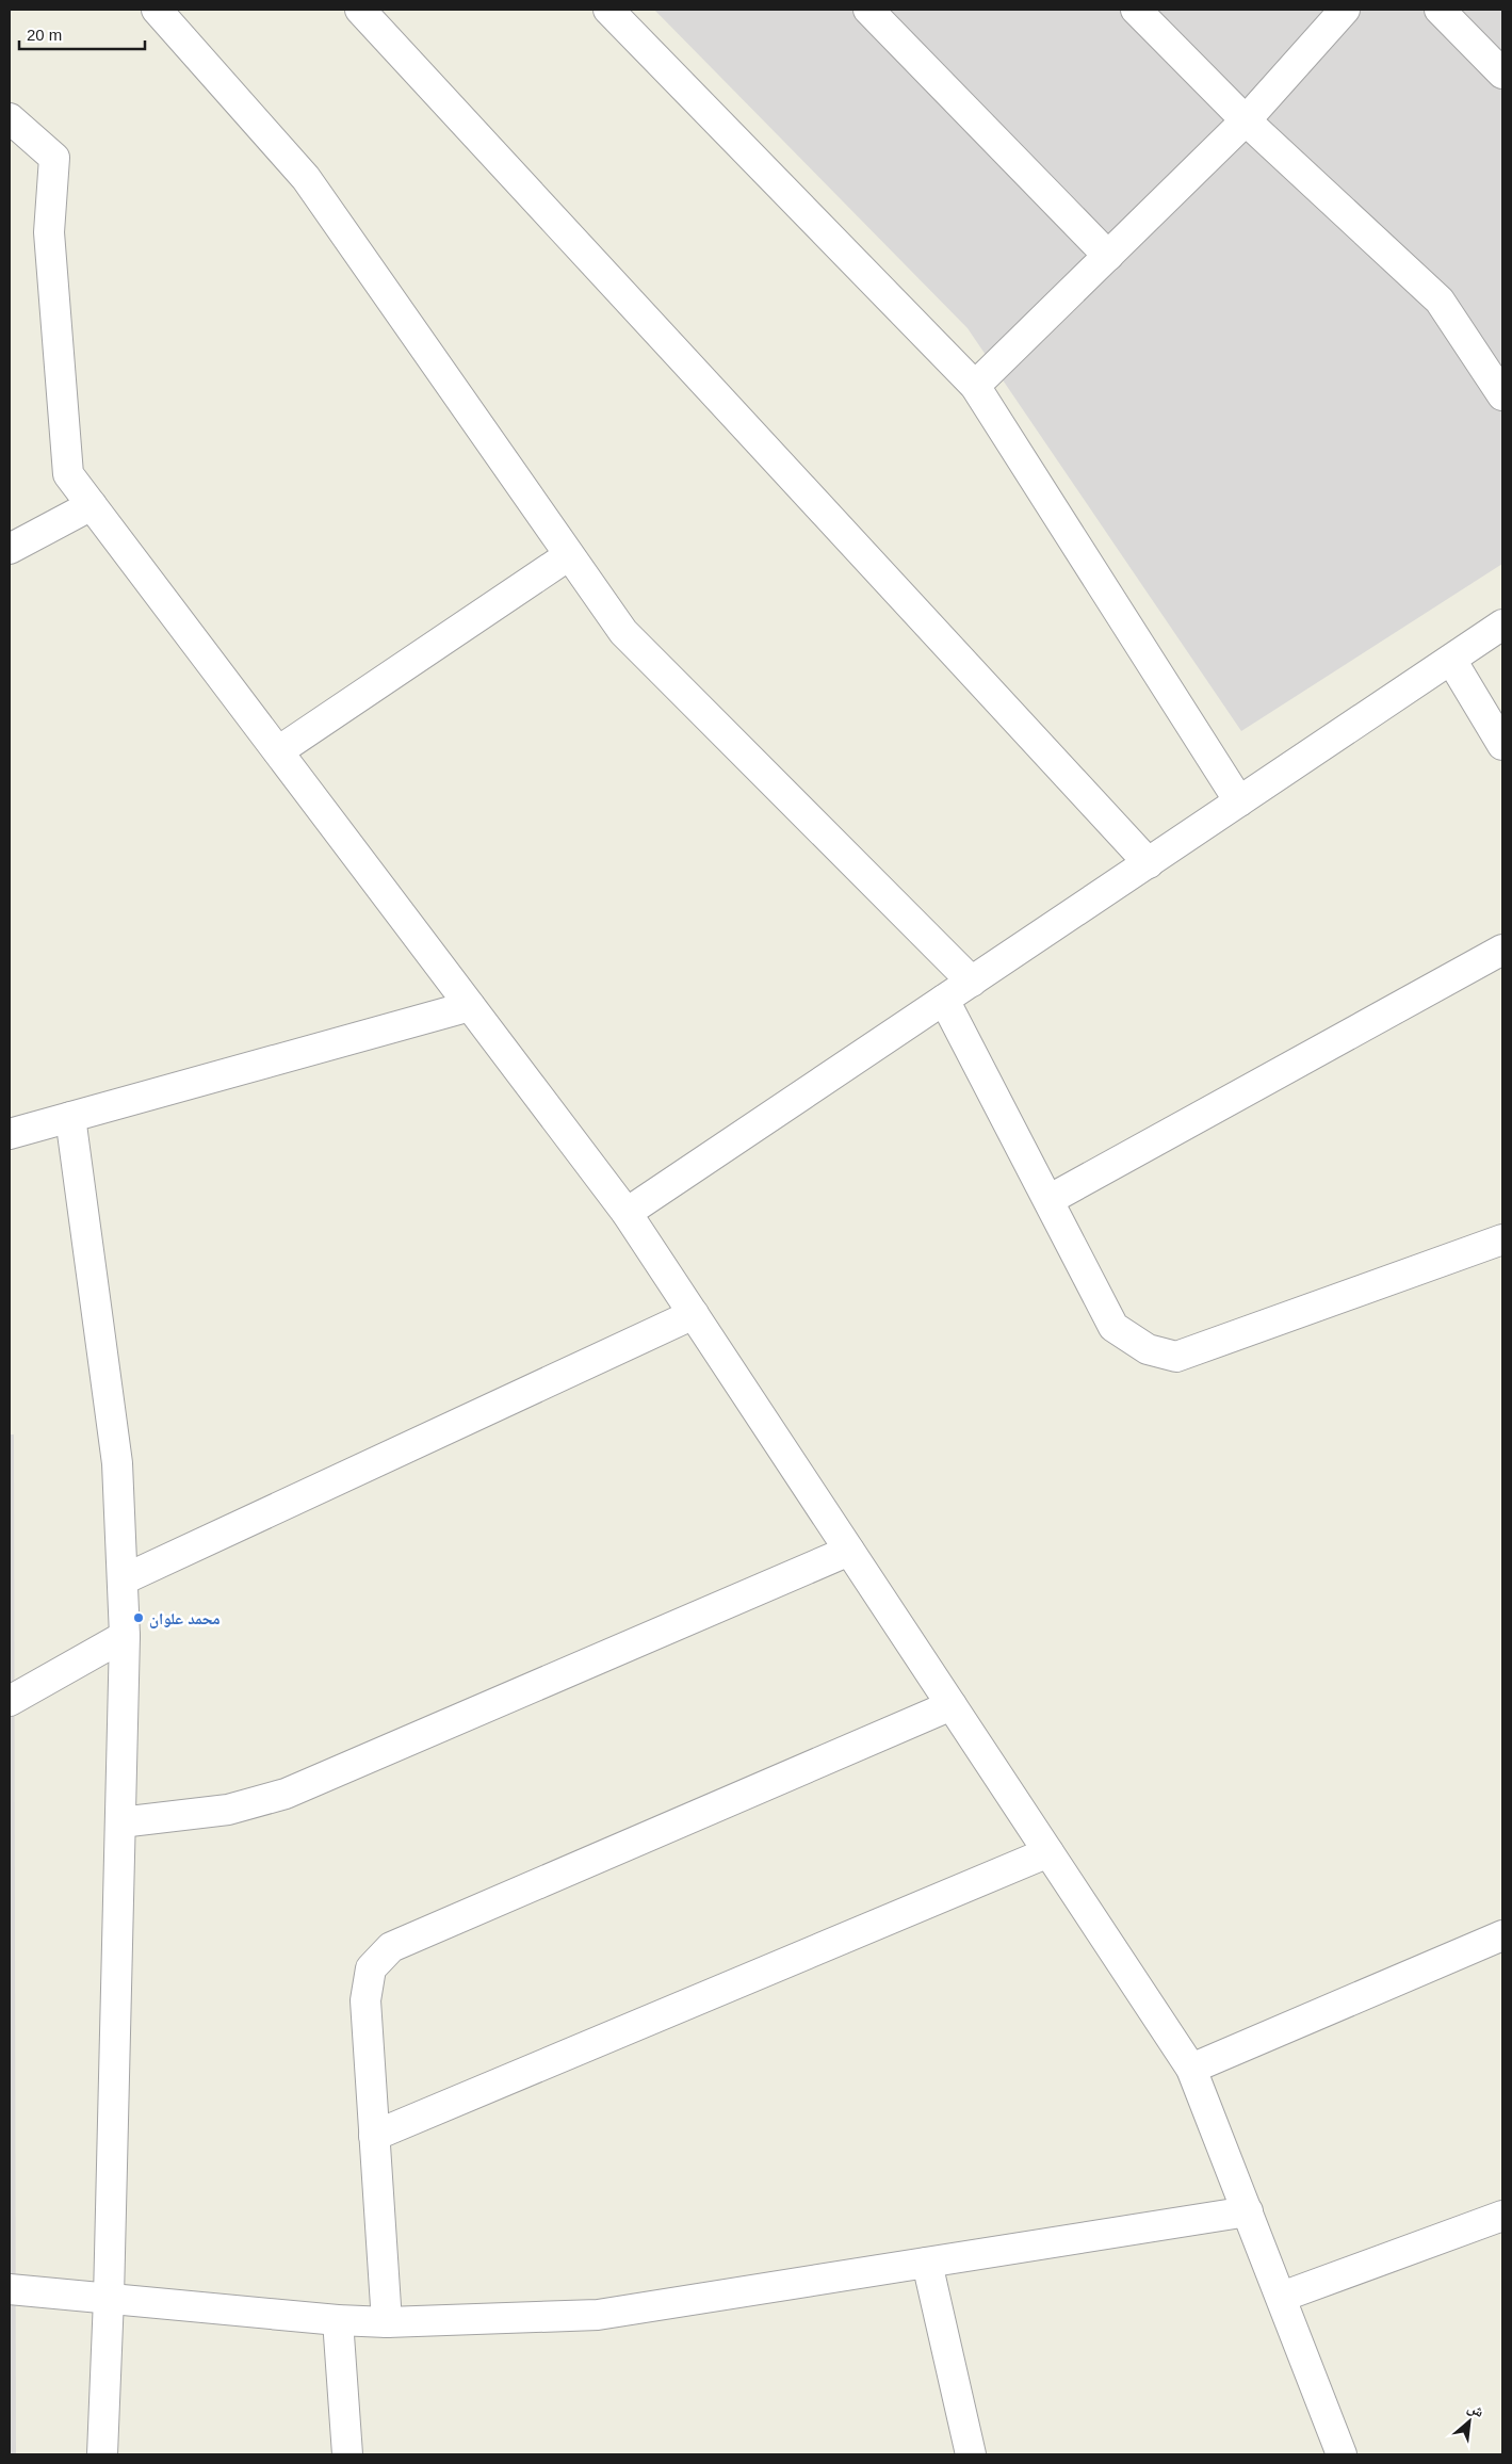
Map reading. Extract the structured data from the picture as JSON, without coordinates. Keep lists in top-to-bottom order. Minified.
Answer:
{"places":["محمد علوان"],"scale_bar":"20 m","north":"top right"}
